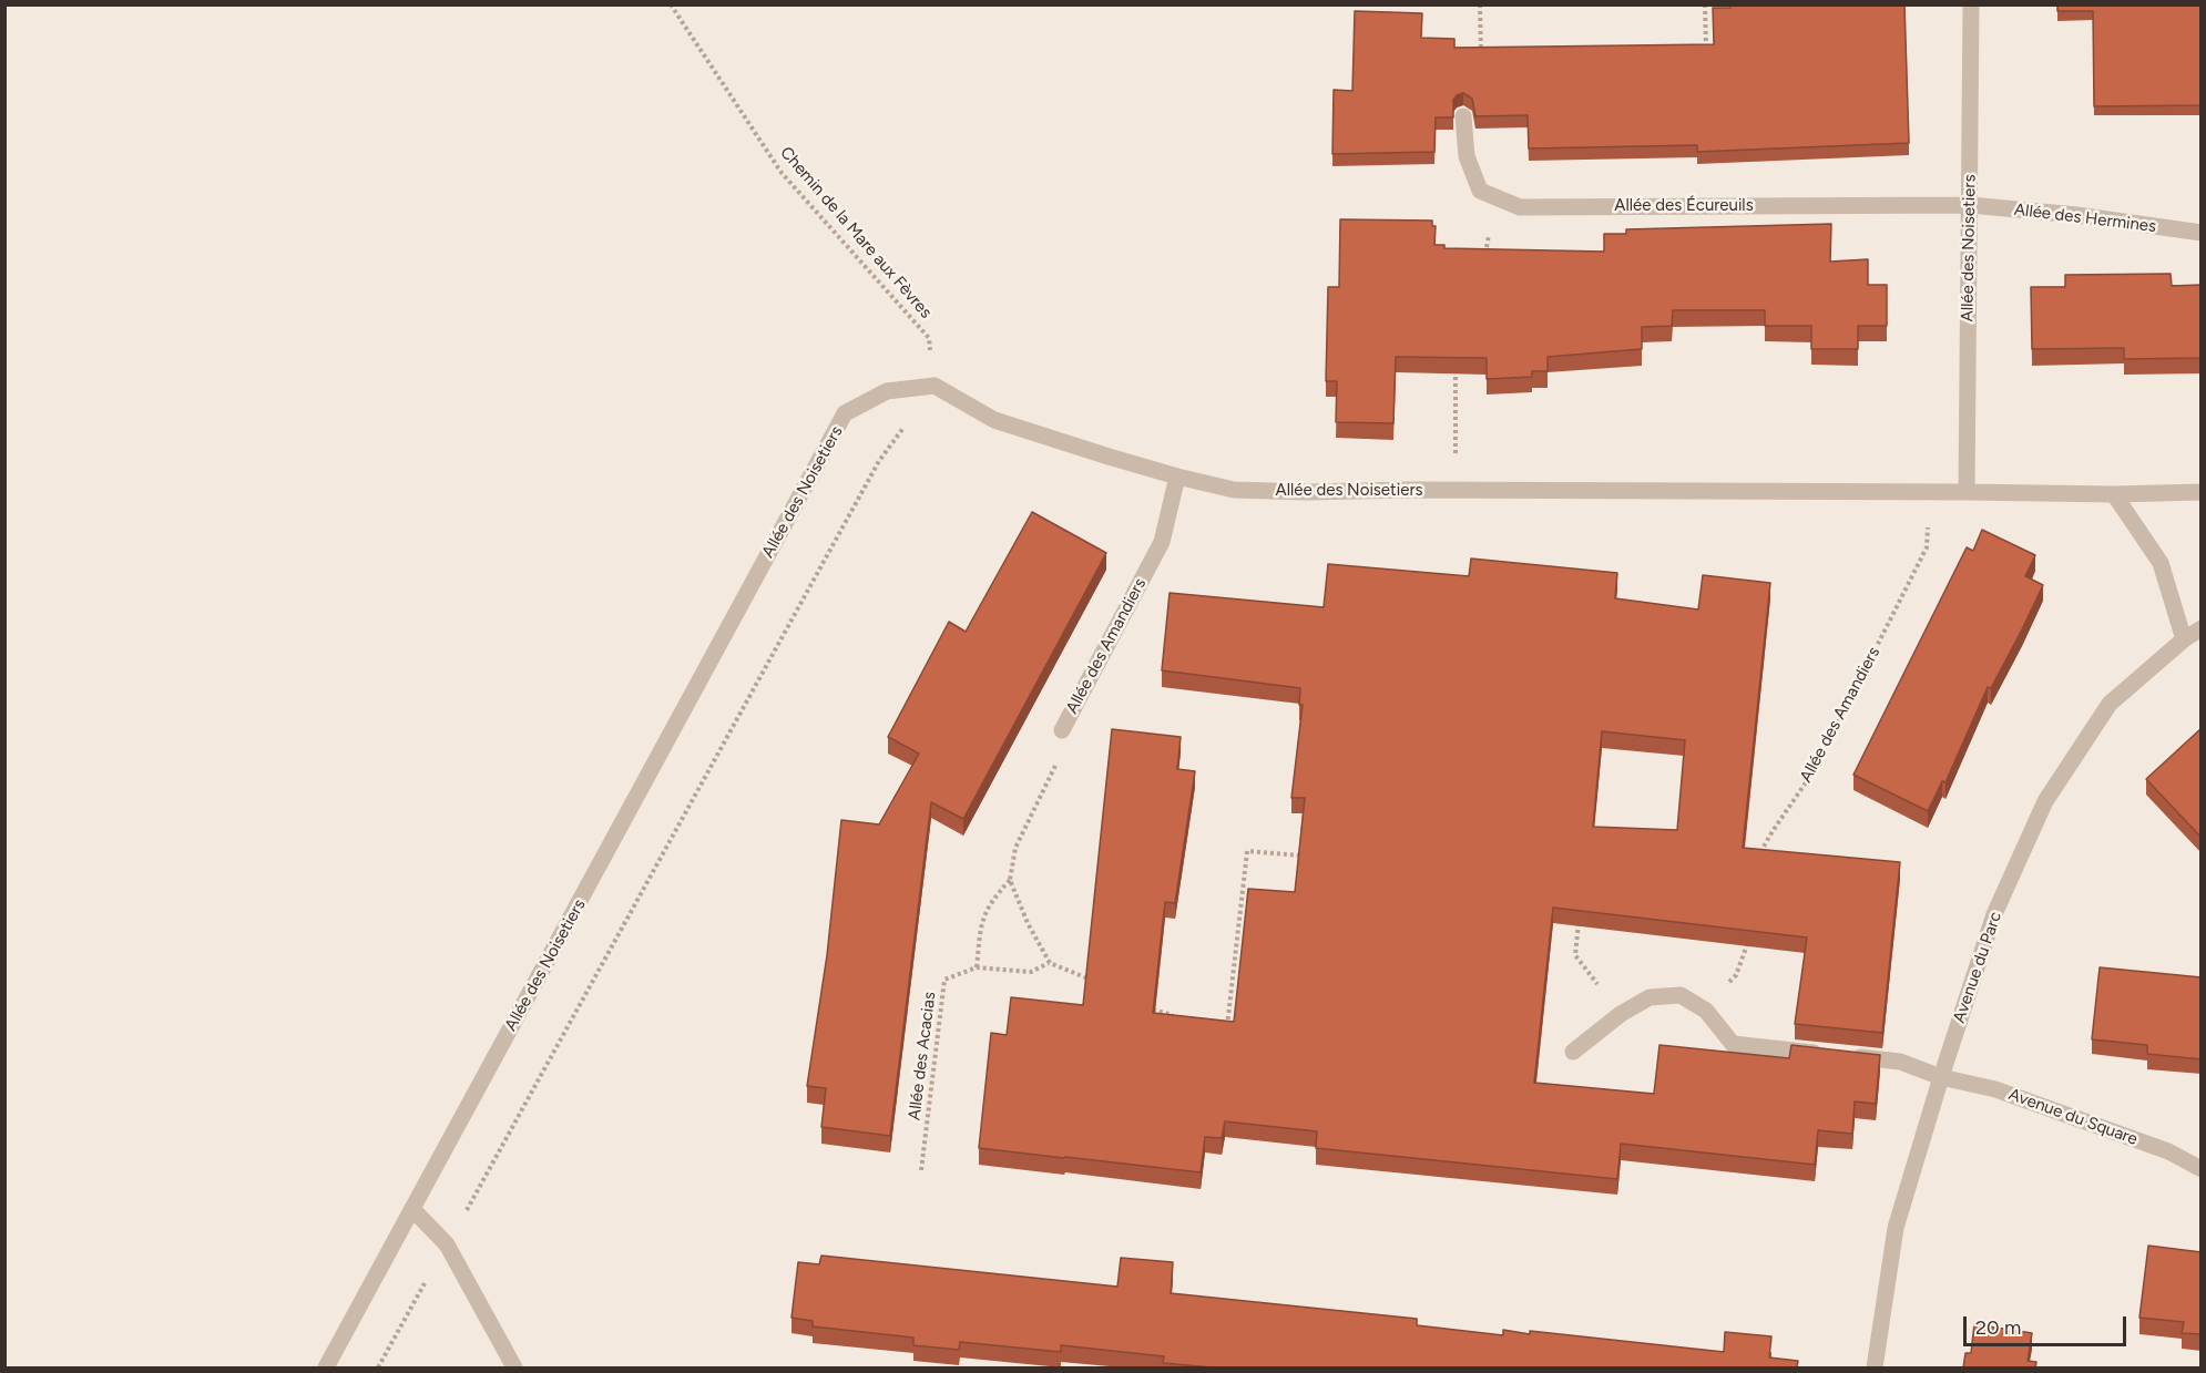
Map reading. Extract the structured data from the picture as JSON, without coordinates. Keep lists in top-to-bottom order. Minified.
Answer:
{"streets":{"street":["Allée des Écureuils","Allée des Hermines","Allée des Noisetiers","Allée des Amandiers","Avenue du Parc","Avenue du Square"],"path":["Chemin de la Mare aux Fèvres","Allée des Acacias"]},"crossings":[["Allée des Écureuils","Allée des Hermines"],["Allée des Écureuils","Allée des Noisetiers"],["Allée des Hermines","Allée des Noisetiers"],["Chemin de la Mare aux Fèvres","Allée des Noisetiers"],["Allée des Noisetiers","Allée des Amandiers"],["Avenue du Parc","Avenue du Square"]],"scale_bar":"20 m"}
